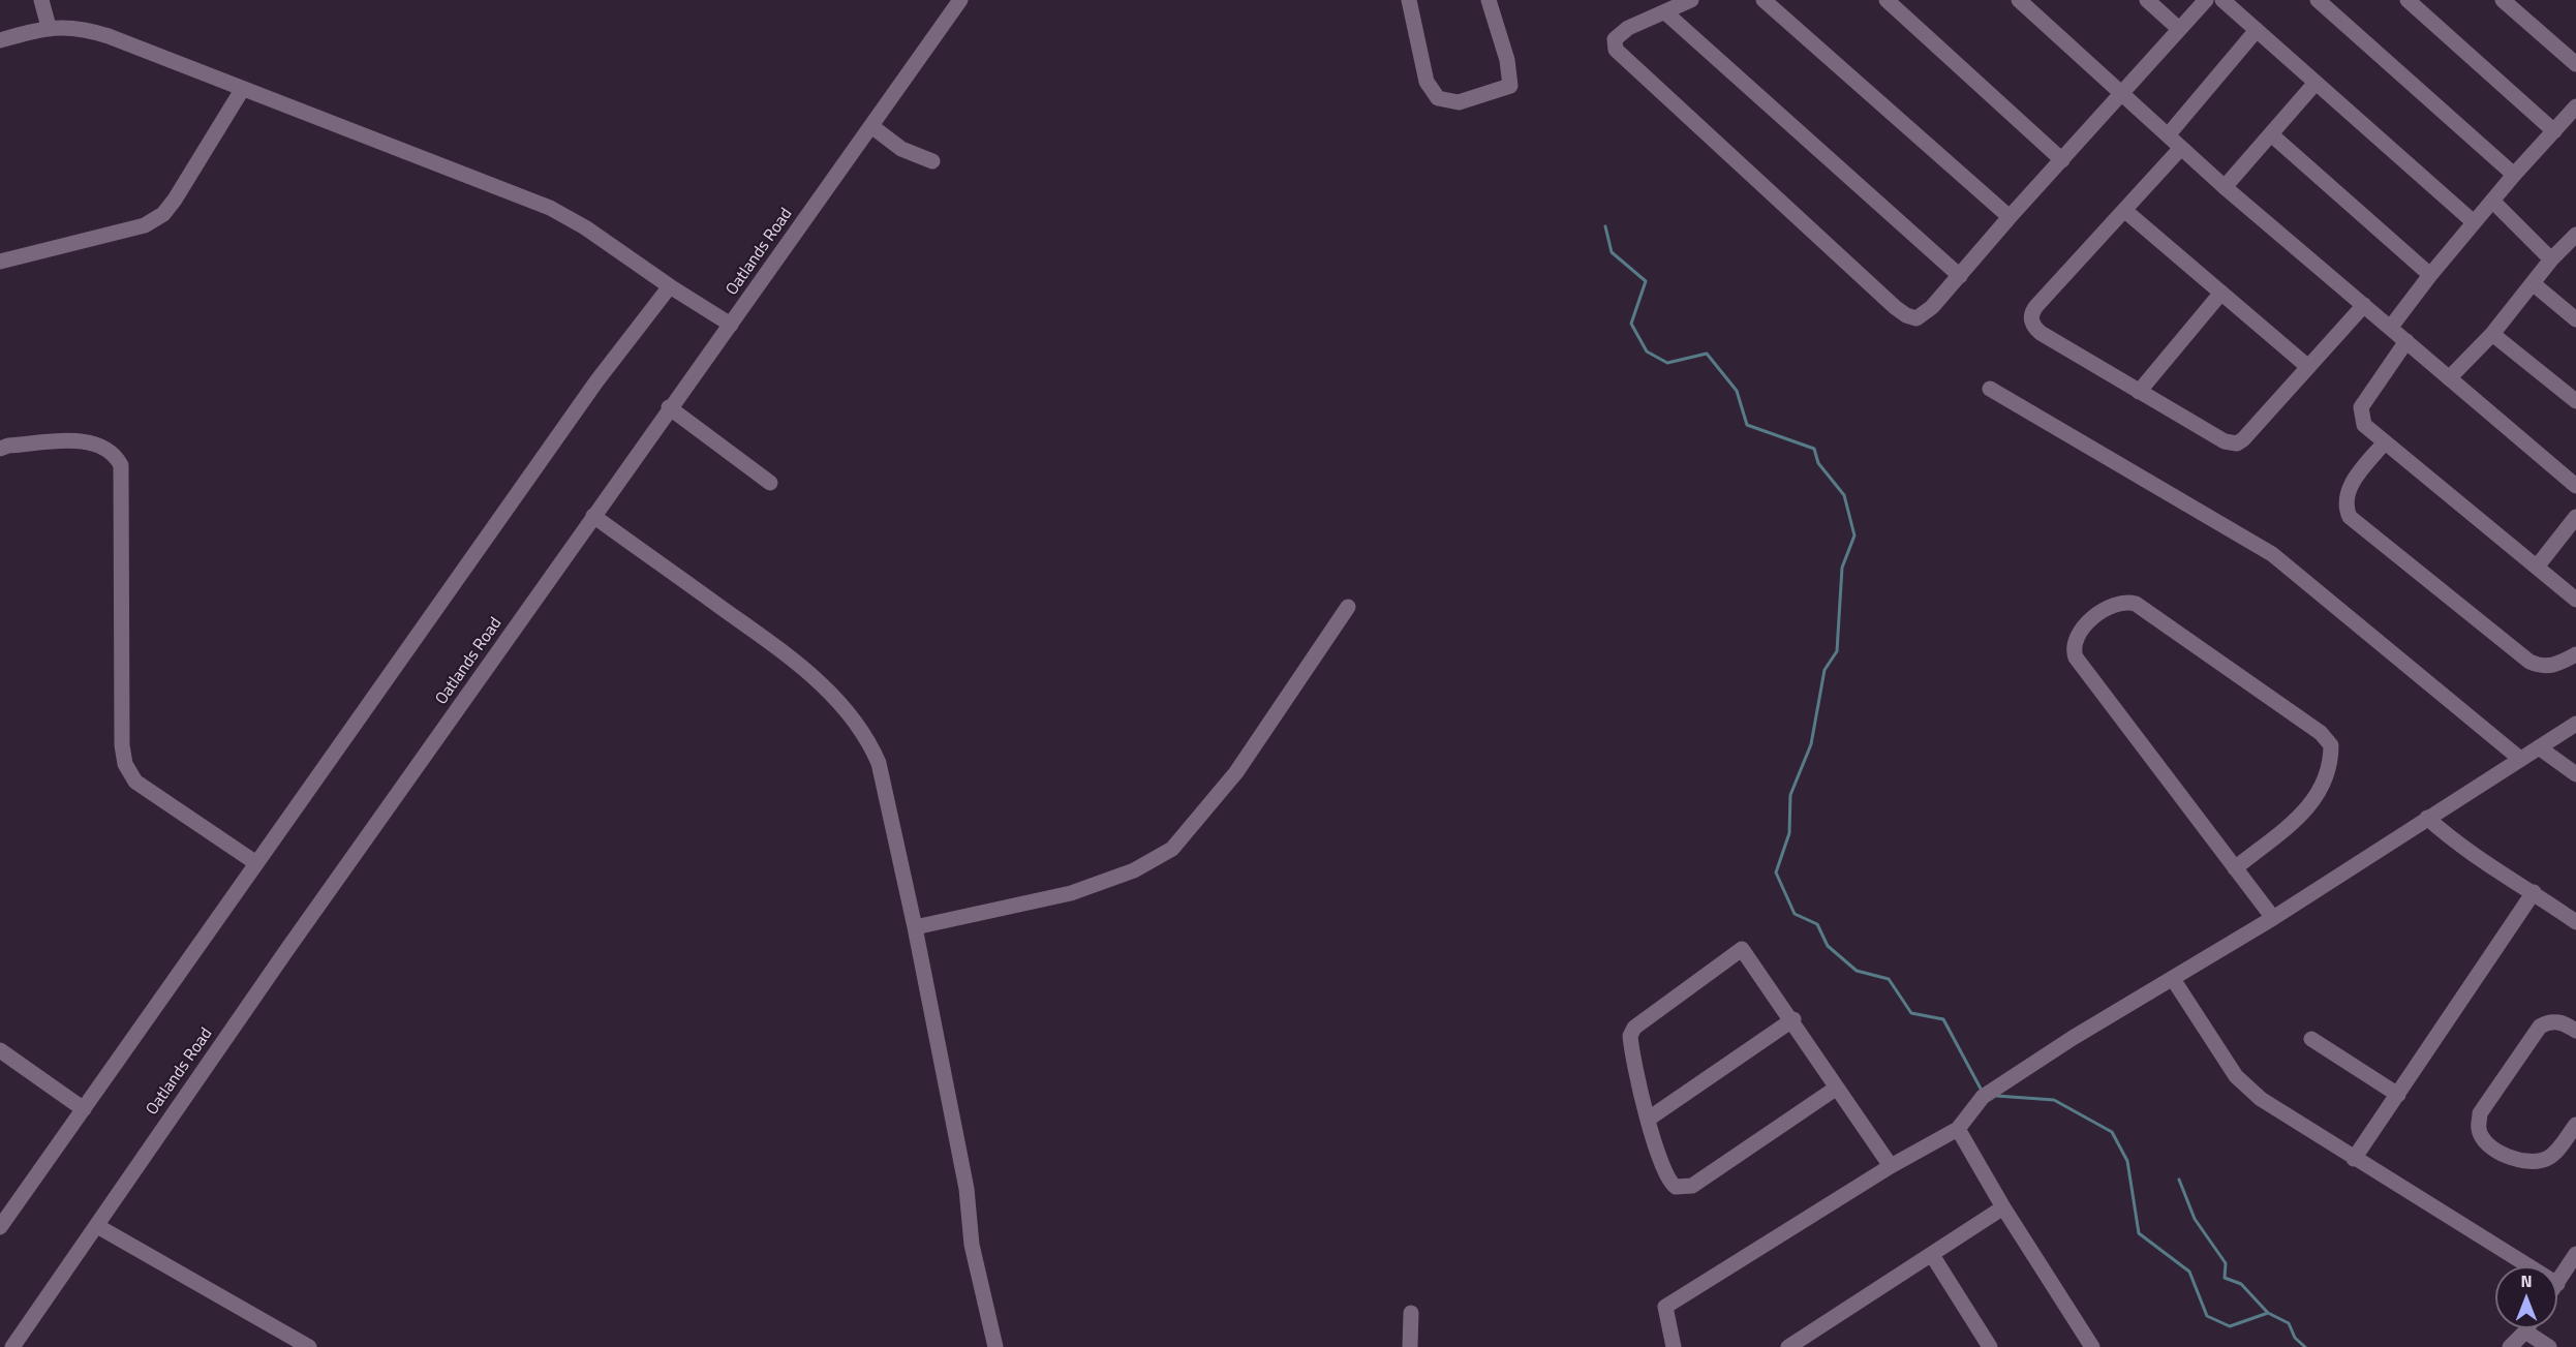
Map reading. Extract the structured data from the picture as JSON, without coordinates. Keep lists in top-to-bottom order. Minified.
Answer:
{"streets":{"street":["Oatlands Road"]},"north":"top"}
